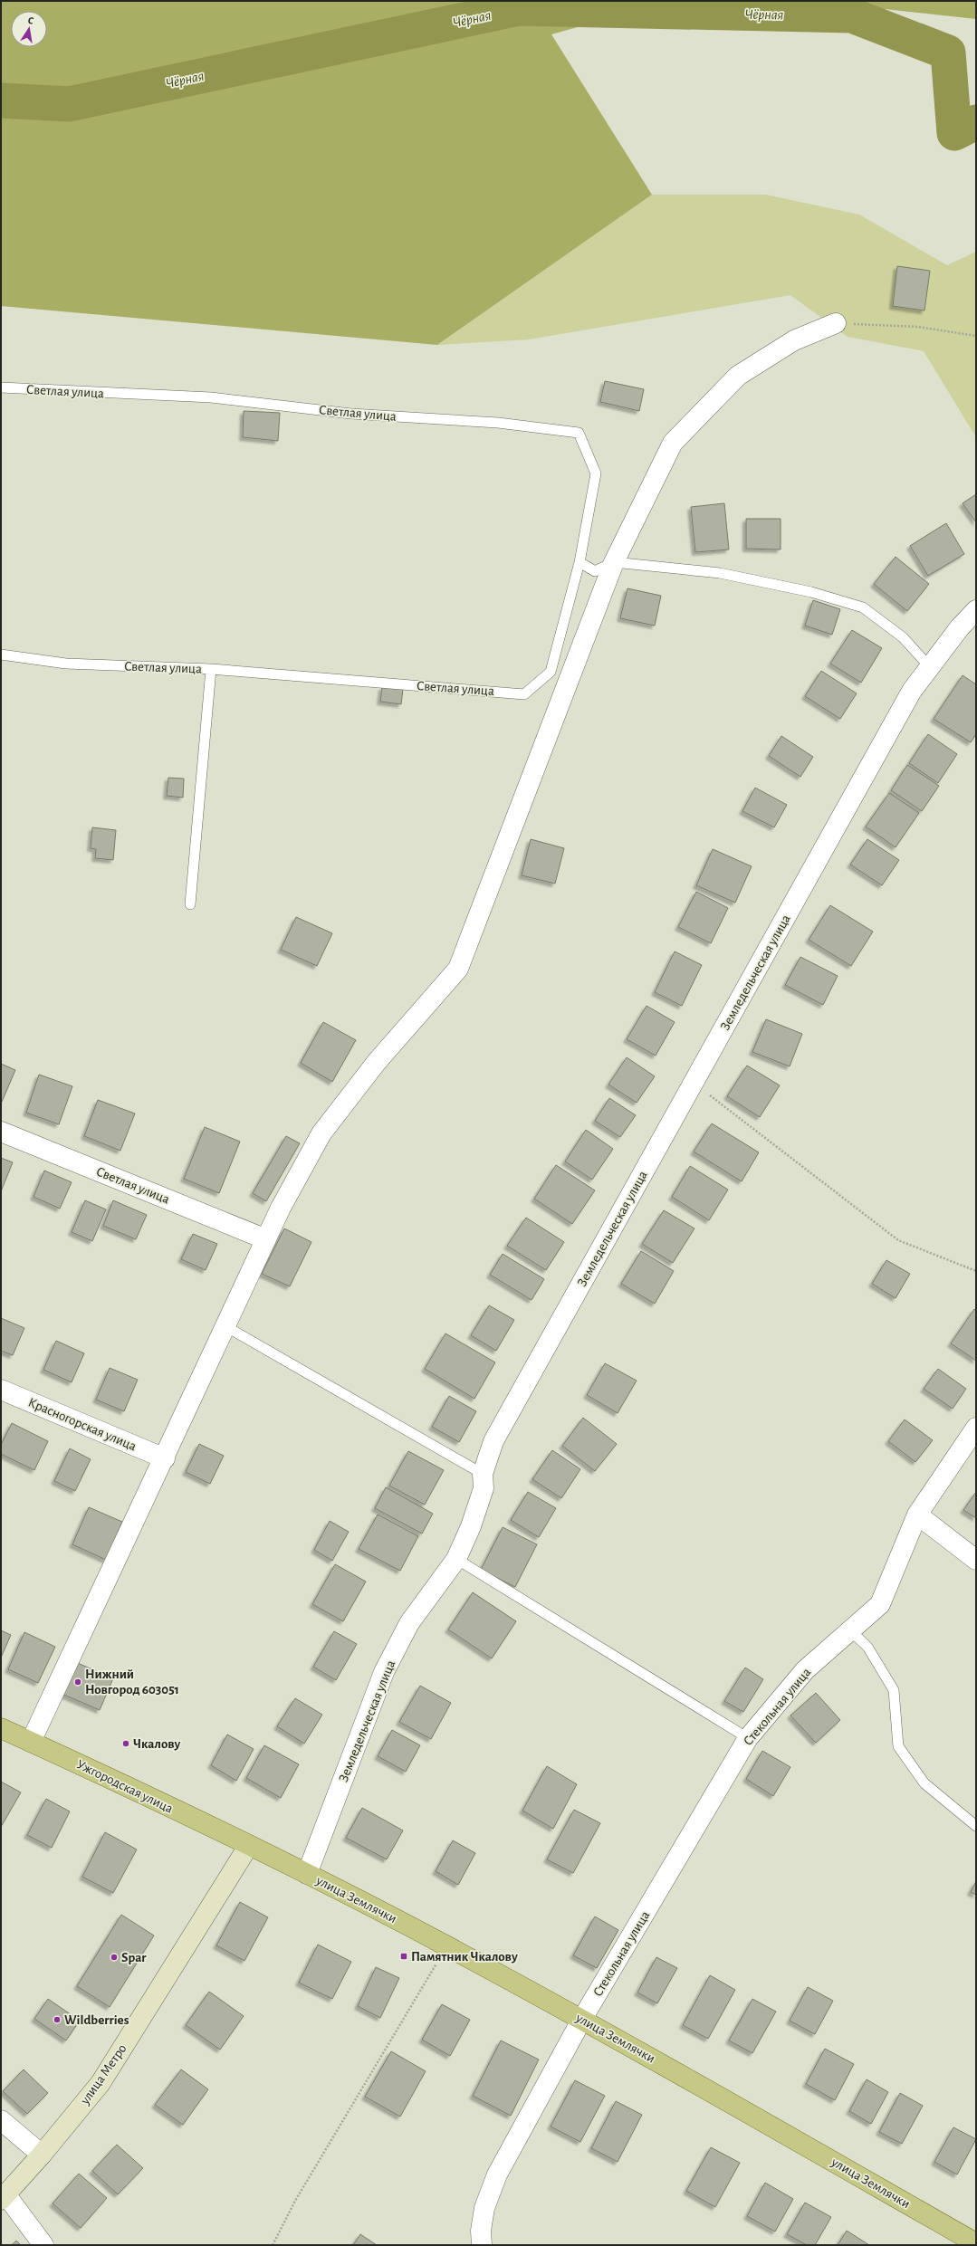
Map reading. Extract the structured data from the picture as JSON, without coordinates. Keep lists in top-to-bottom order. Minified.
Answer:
{"streets":{"main road":["Ужгородская улица","улица Землячки"],"street":["Светлая улица","Земледельческая улица","Красногорская улица","Стекольная улица","улица Метро"]},"crossings":[["Земледельческая улица","улица Землячки"],["Стекольная улица","улица Землячки"],["Ужгородская улица","улица Землячки"],["Ужгородская улица","улица Метро"],["улица Землячки","улица Метро"]],"water":["Чёрная"],"places":{"other":["Нижний Новгород 603051","Чкалову","Spar","Wildberries"],"transit":["Памятник Чкалову"]},"north":"top"}
